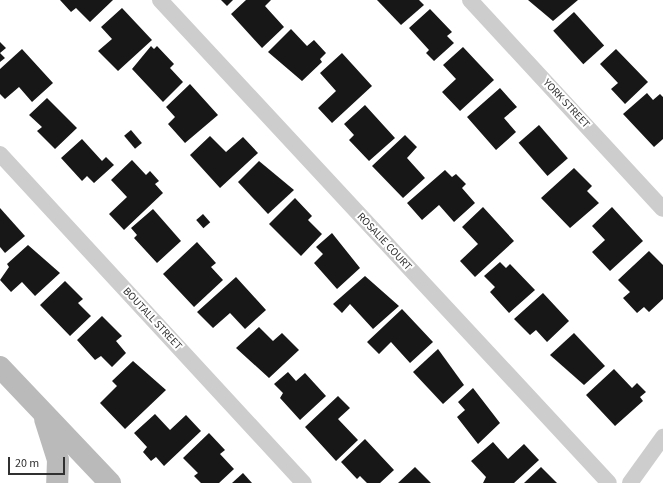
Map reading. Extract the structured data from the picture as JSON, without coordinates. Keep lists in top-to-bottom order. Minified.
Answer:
{"streets":{"street":["YORK STREET","ROSALIE COURT","BOUTALL STREET"]},"scale_bar":"20 m"}
